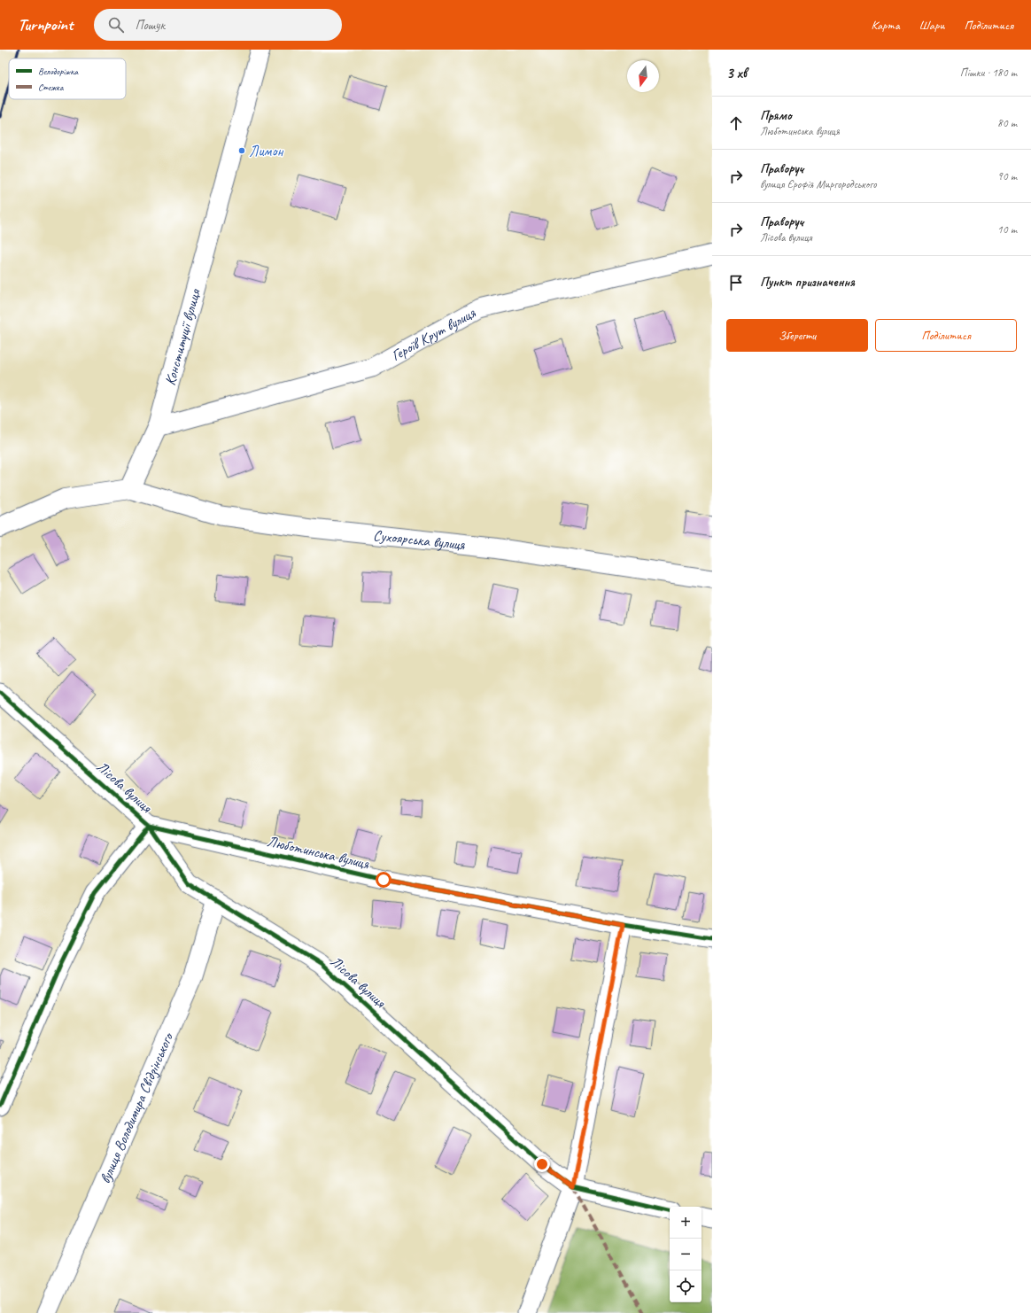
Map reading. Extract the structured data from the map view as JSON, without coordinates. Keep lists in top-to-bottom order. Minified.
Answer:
{"streets":{"street":["Героїв Крут вулиця","Конституції вулиця","Сухоярська вулиця","Лісова вулиця","Люботинська вулиця","вулиця Володимира Свідзінського"]},"crossings":[["Героїв Крут вулиця","Конституції вулиця"],["Конституції вулиця","Сухоярська вулиця"],["Лісова вулиця","Люботинська вулиця"],["Лісова вулиця","вулиця Володимира Свідзінського"]],"places":["Лимон"],"legend":["Велодоріжка","Стежка"],"north":"bottom","page":{"header":"Turnpoint","search":"Пошук","nav":["Карта","Шари","Поділитися"],"heading":["3 хв","Пішки · 180 m"],"list":[["Прямо","Люботинська вулиця","80 m"],["Праворуч","вулиця Єрофія Миргородського","90 m"],["Праворуч","Лісова вулиця","10 m"],"Пункт призначення"],"buttons":["Зберегти","Поділитися"],"map_buttons":["+","−"]}}
